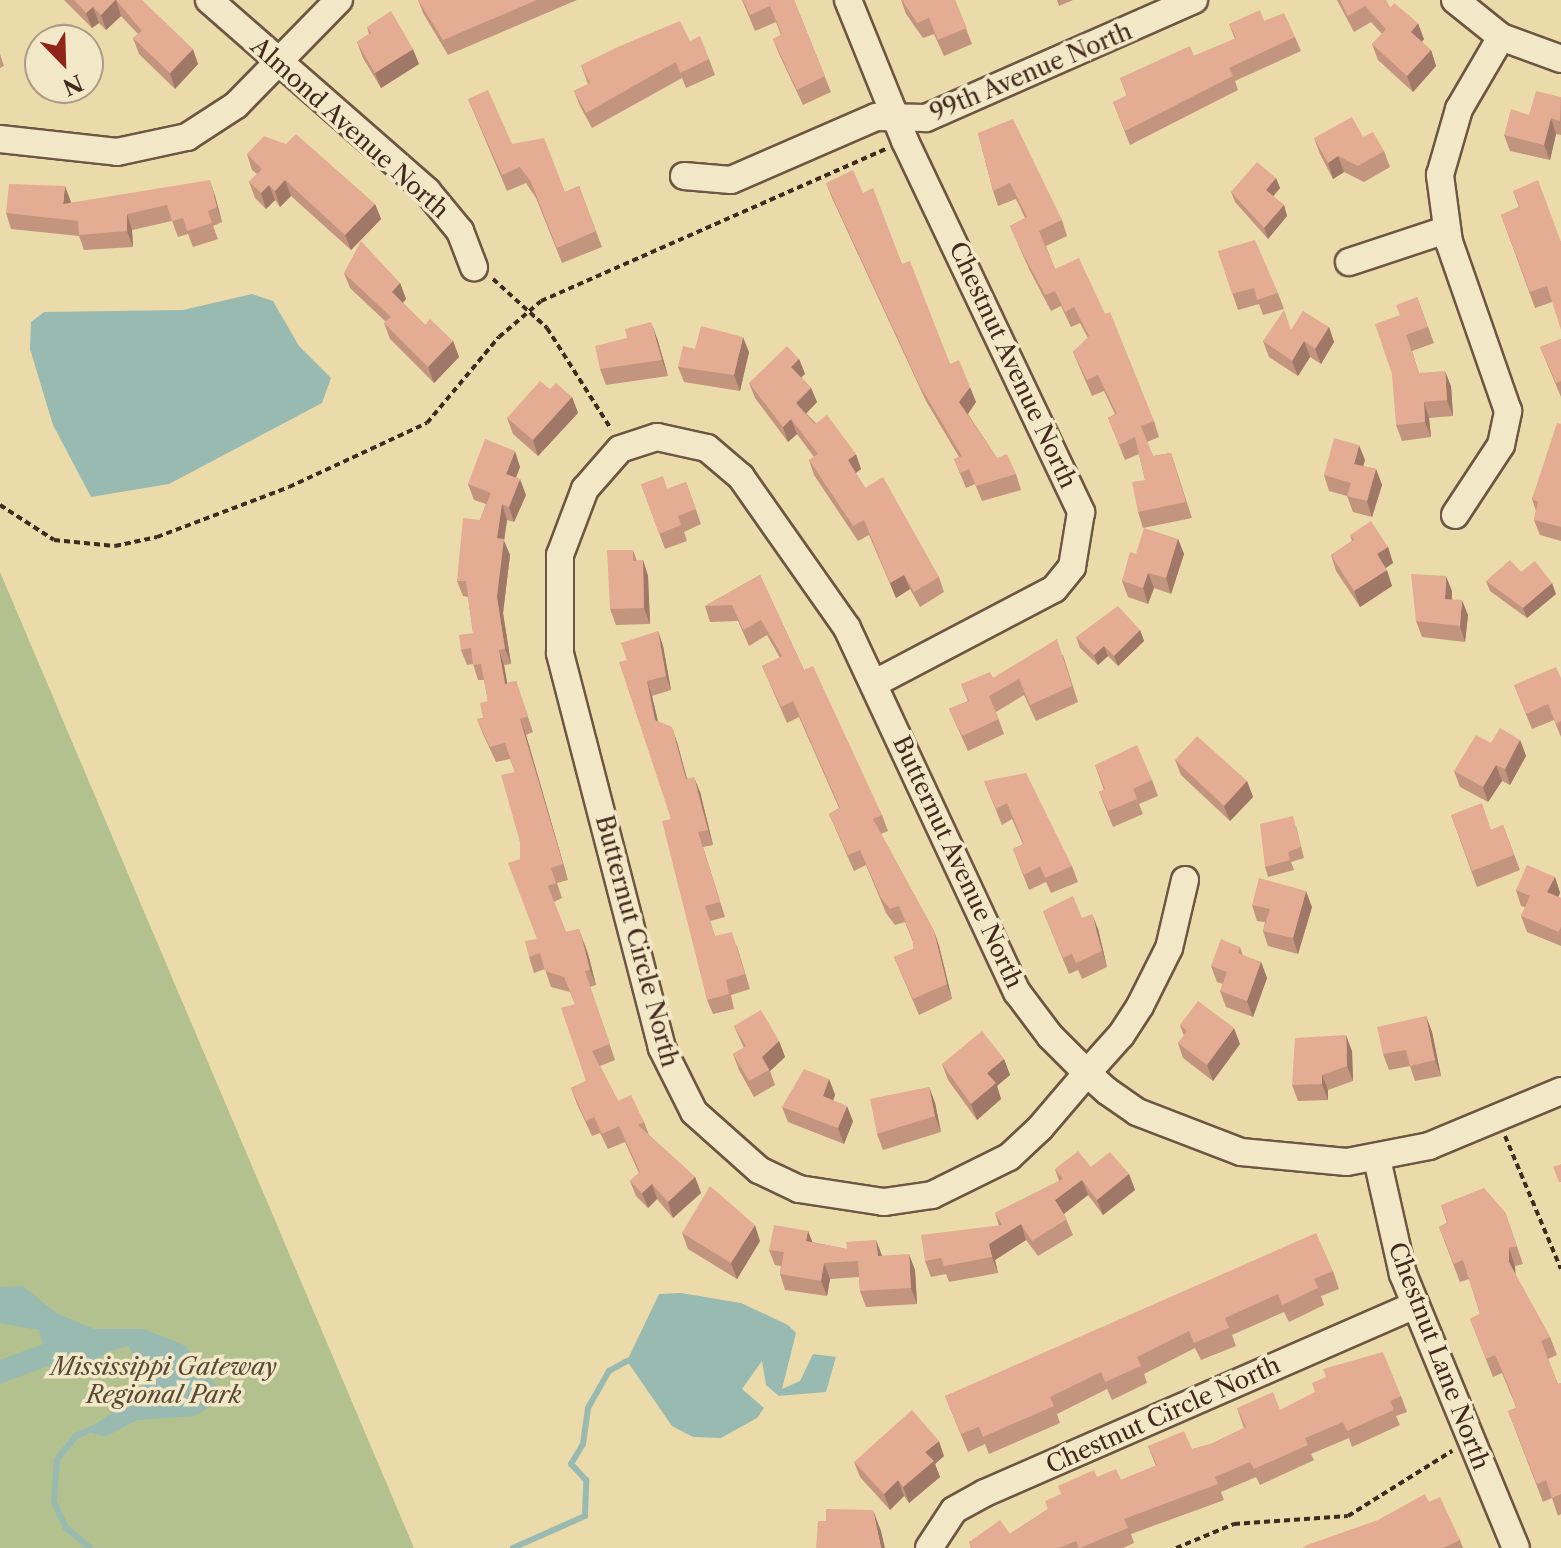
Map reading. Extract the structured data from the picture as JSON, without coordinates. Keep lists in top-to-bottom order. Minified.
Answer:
{"streets":{"street":["99th Avenue North","Almond Avenue North","Chestnut Avenue North","Butternut Avenue North","Butternut Circle North","Chestnut Lane North","Chestnut Circle North"]},"crossings":[["99th Avenue North","Chestnut Avenue North"],["Chestnut Avenue North","Butternut Avenue North"],["Butternut Avenue North","Butternut Circle North"],["Butternut Avenue North","Chestnut Lane North"],["Chestnut Lane North","Chestnut Circle North"]],"parks":["Mississippi Gateway Regional Park"],"north":"bottom right"}
